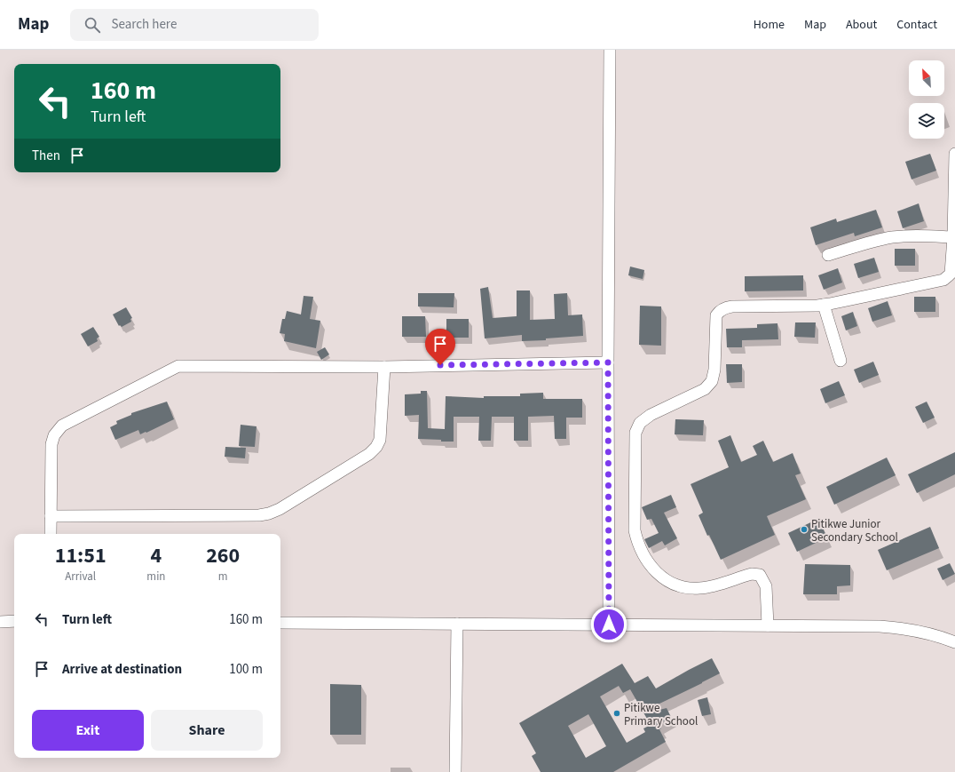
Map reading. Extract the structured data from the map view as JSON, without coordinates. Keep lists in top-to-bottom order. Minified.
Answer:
{"places":["Pitikwe Junior Secondary School","Pitikwe Primary School"],"north":"top left","page":{"header":"Map","search":"Search here","nav":["Home","Map","About","Contact"],"turn":["160 m","Turn left"],"then":"Then","eta":["11:51","Arrival","4","min","260","m"],"list":[{"name":"Turn left","value":"160 m"},{"name":"Arrive at destination","value":"100 m"}],"buttons":["Exit","Share"]}}
